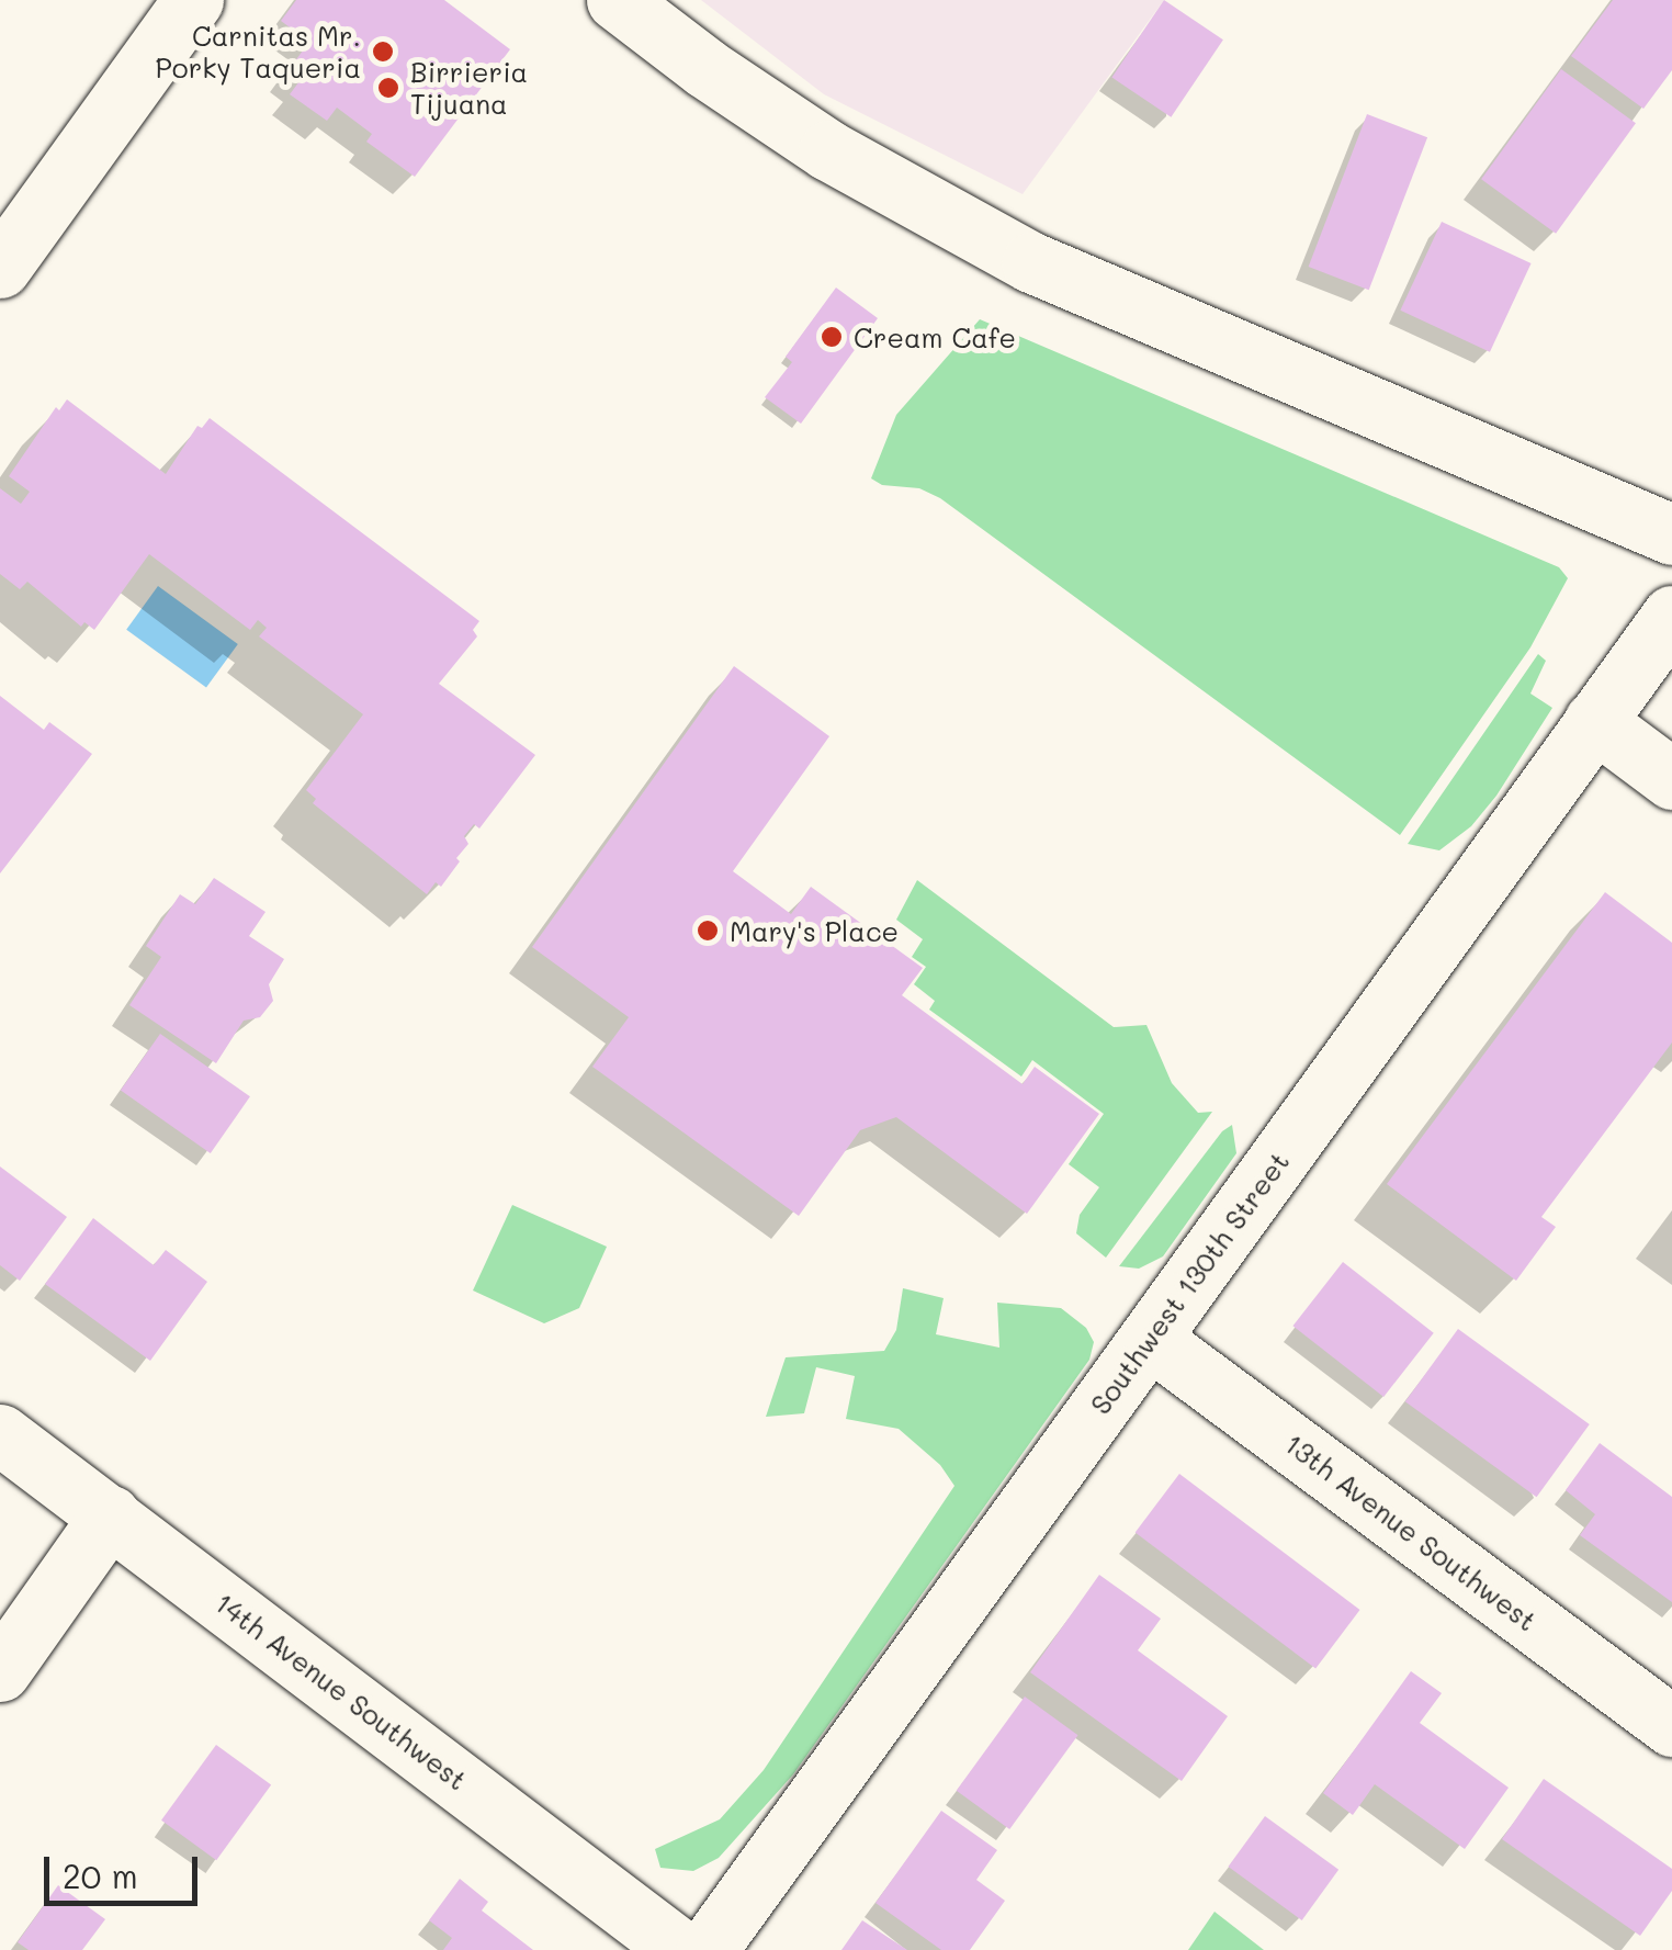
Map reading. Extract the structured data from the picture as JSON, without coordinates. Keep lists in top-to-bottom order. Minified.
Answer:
{"streets":{"street":["Southwest 130th Street","13th Avenue Southwest","14th Avenue Southwest"]},"crossings":[["Southwest 130th Street","13th Avenue Southwest"]],"places":["Carnitas Mr. Porky Taqueria","Birrieria Tijuana","Cream Cafe","Mary's Place"],"scale_bar":"20 m"}
